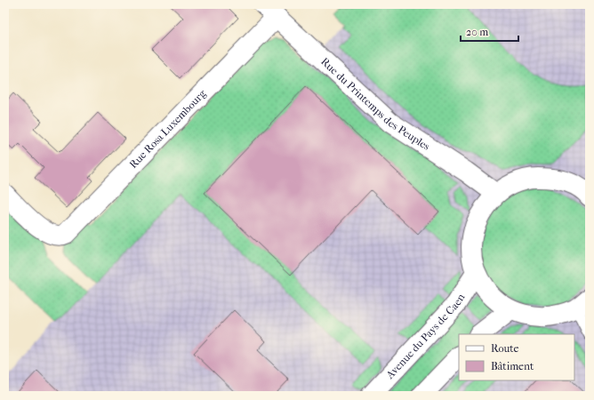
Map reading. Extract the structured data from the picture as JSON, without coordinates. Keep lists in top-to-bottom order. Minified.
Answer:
{"streets":{"street":["Rue du Printemps des Peuples","Rue Rosa Luxembourg","Avenue du Pays de Caen"]},"crossings":[["Rue du Printemps des Peuples","Rue Rosa Luxembourg"]],"legend":["Route","Bâtiment"],"scale_bar":"20 m"}
